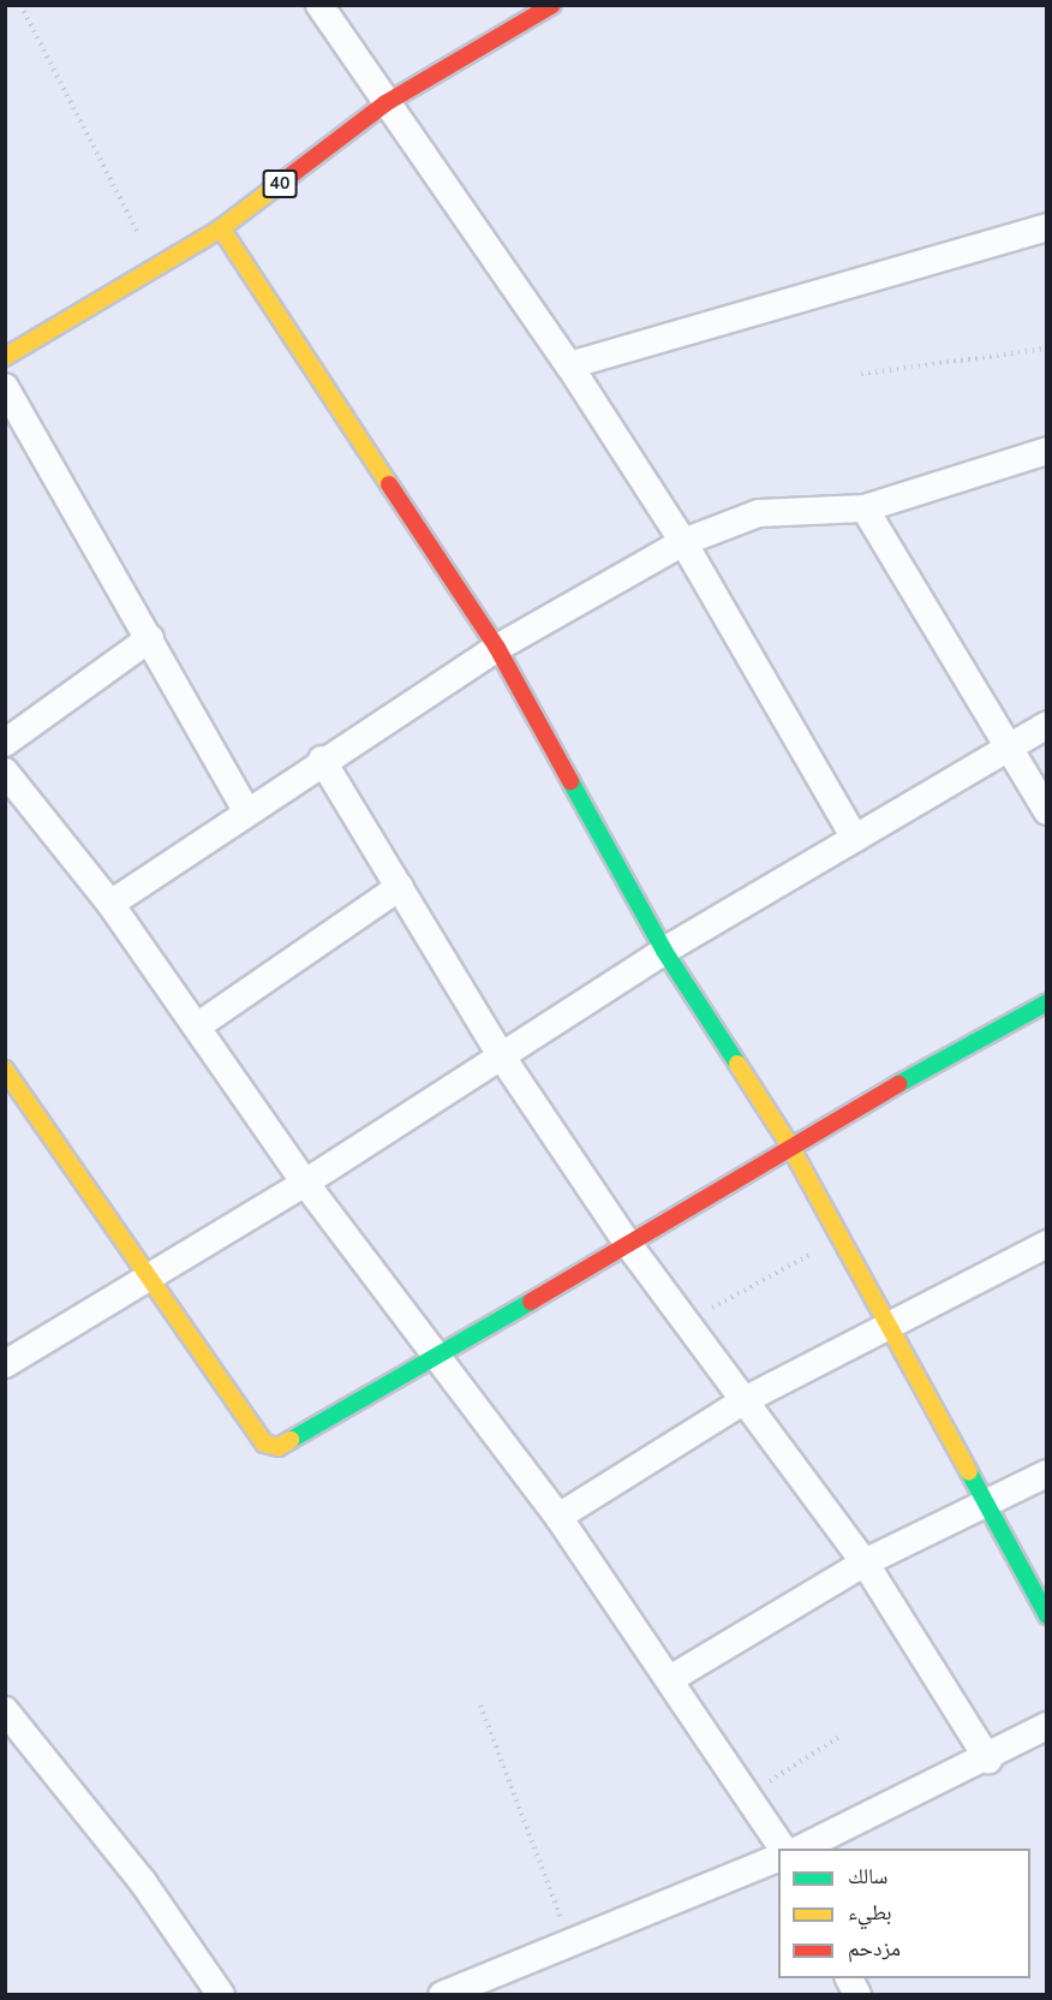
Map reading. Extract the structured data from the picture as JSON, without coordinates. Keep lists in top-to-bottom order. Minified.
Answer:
{"streets":{"main road":["40"]},"legend":["سالك","بطيء","مزدحم"]}
